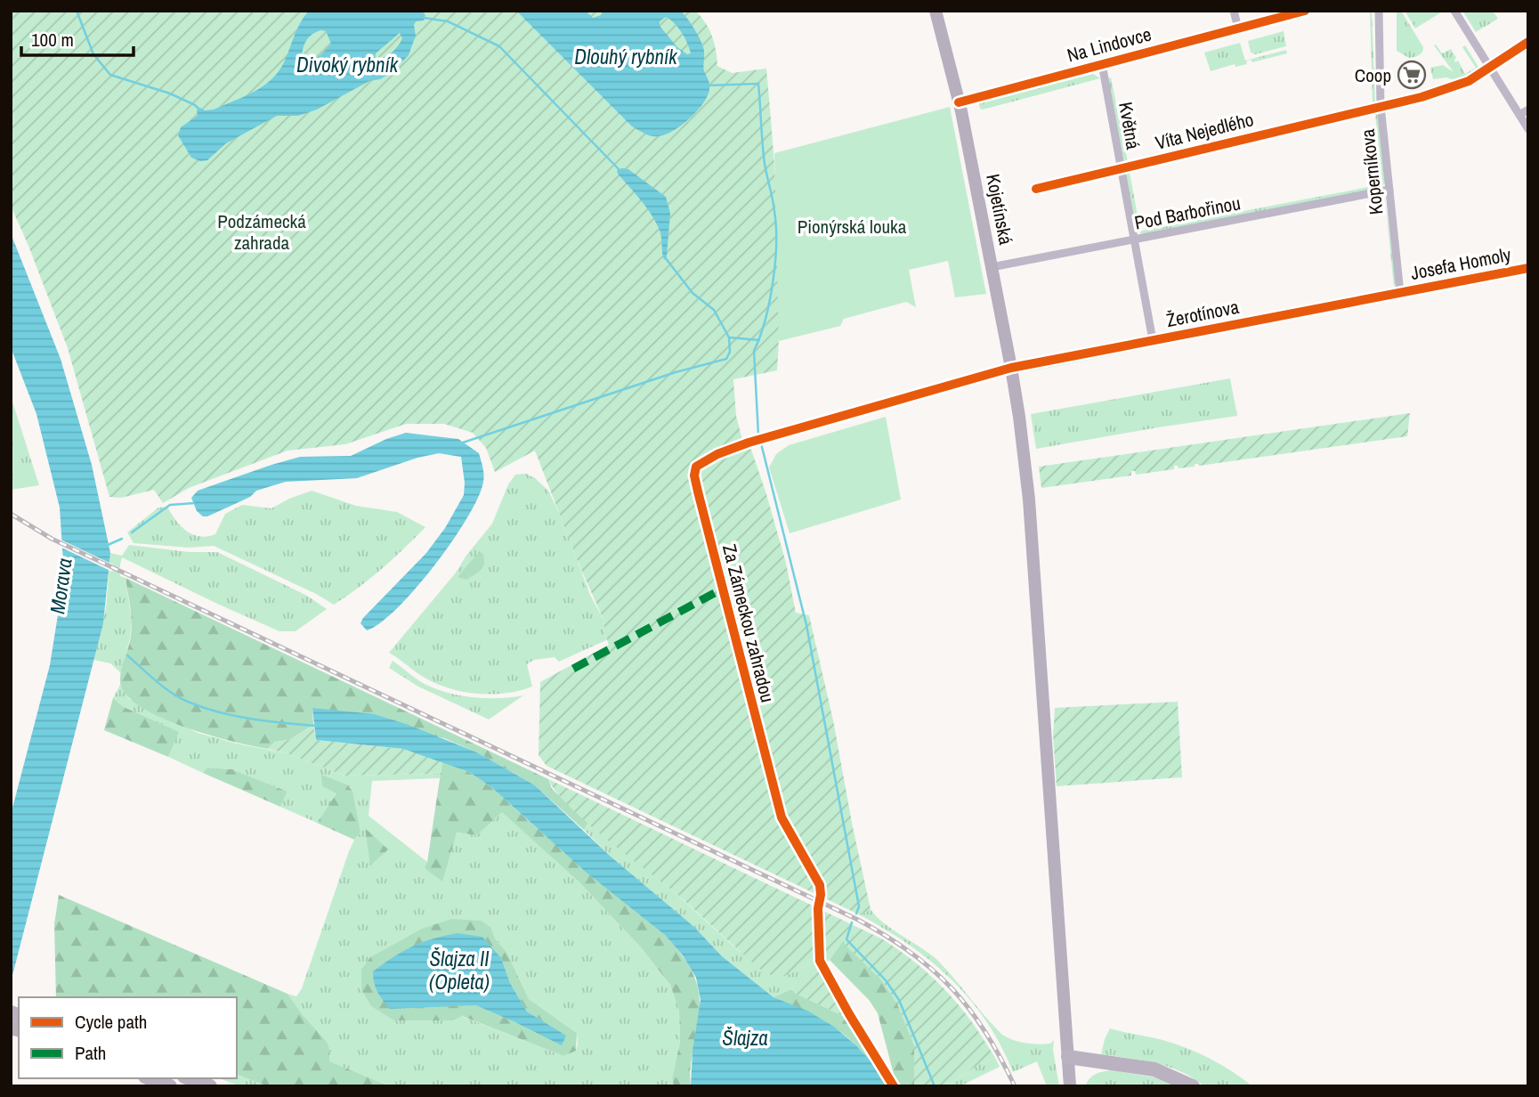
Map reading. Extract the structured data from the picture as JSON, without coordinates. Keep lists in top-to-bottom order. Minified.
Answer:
{"streets":{"main road":["Na Lindovce","Kojetínská"],"street":["Květná","Víta Nejedlého","Koperníkova","Pod Barbořinou","Josefa Homoly","Žerotínova","Za Zámeckou zahradou"]},"crossings":[["Na Lindovce","Květná"],["Na Lindovce","Kojetínská"],["Květná","Víta Nejedlého"],["Květná","Pod Barbořinou"],["Květná","Žerotínova"],["Víta Nejedlého","Koperníkova"],["Koperníkova","Pod Barbořinou"],["Koperníkova","Josefa Homoly"],["Koperníkova","Žerotínova"],["Kojetínská","Pod Barbořinou"],["Kojetínská","Žerotínova"],["Kojetínská","Za Zámeckou zahradou"],["Josefa Homoly","Žerotínova"],["Žerotínova","Za Zámeckou zahradou"]],"water":["Dlouhý rybník","Divoký rybník","Morava","Šlajza II (Opleta)","Šlajza"],"parks":["Podzámecká zahrada","Pionýrská louka"],"places":{"supermarket":["Coop"]},"legend":["Cycle path","Path"],"scale_bar":"100 m"}
